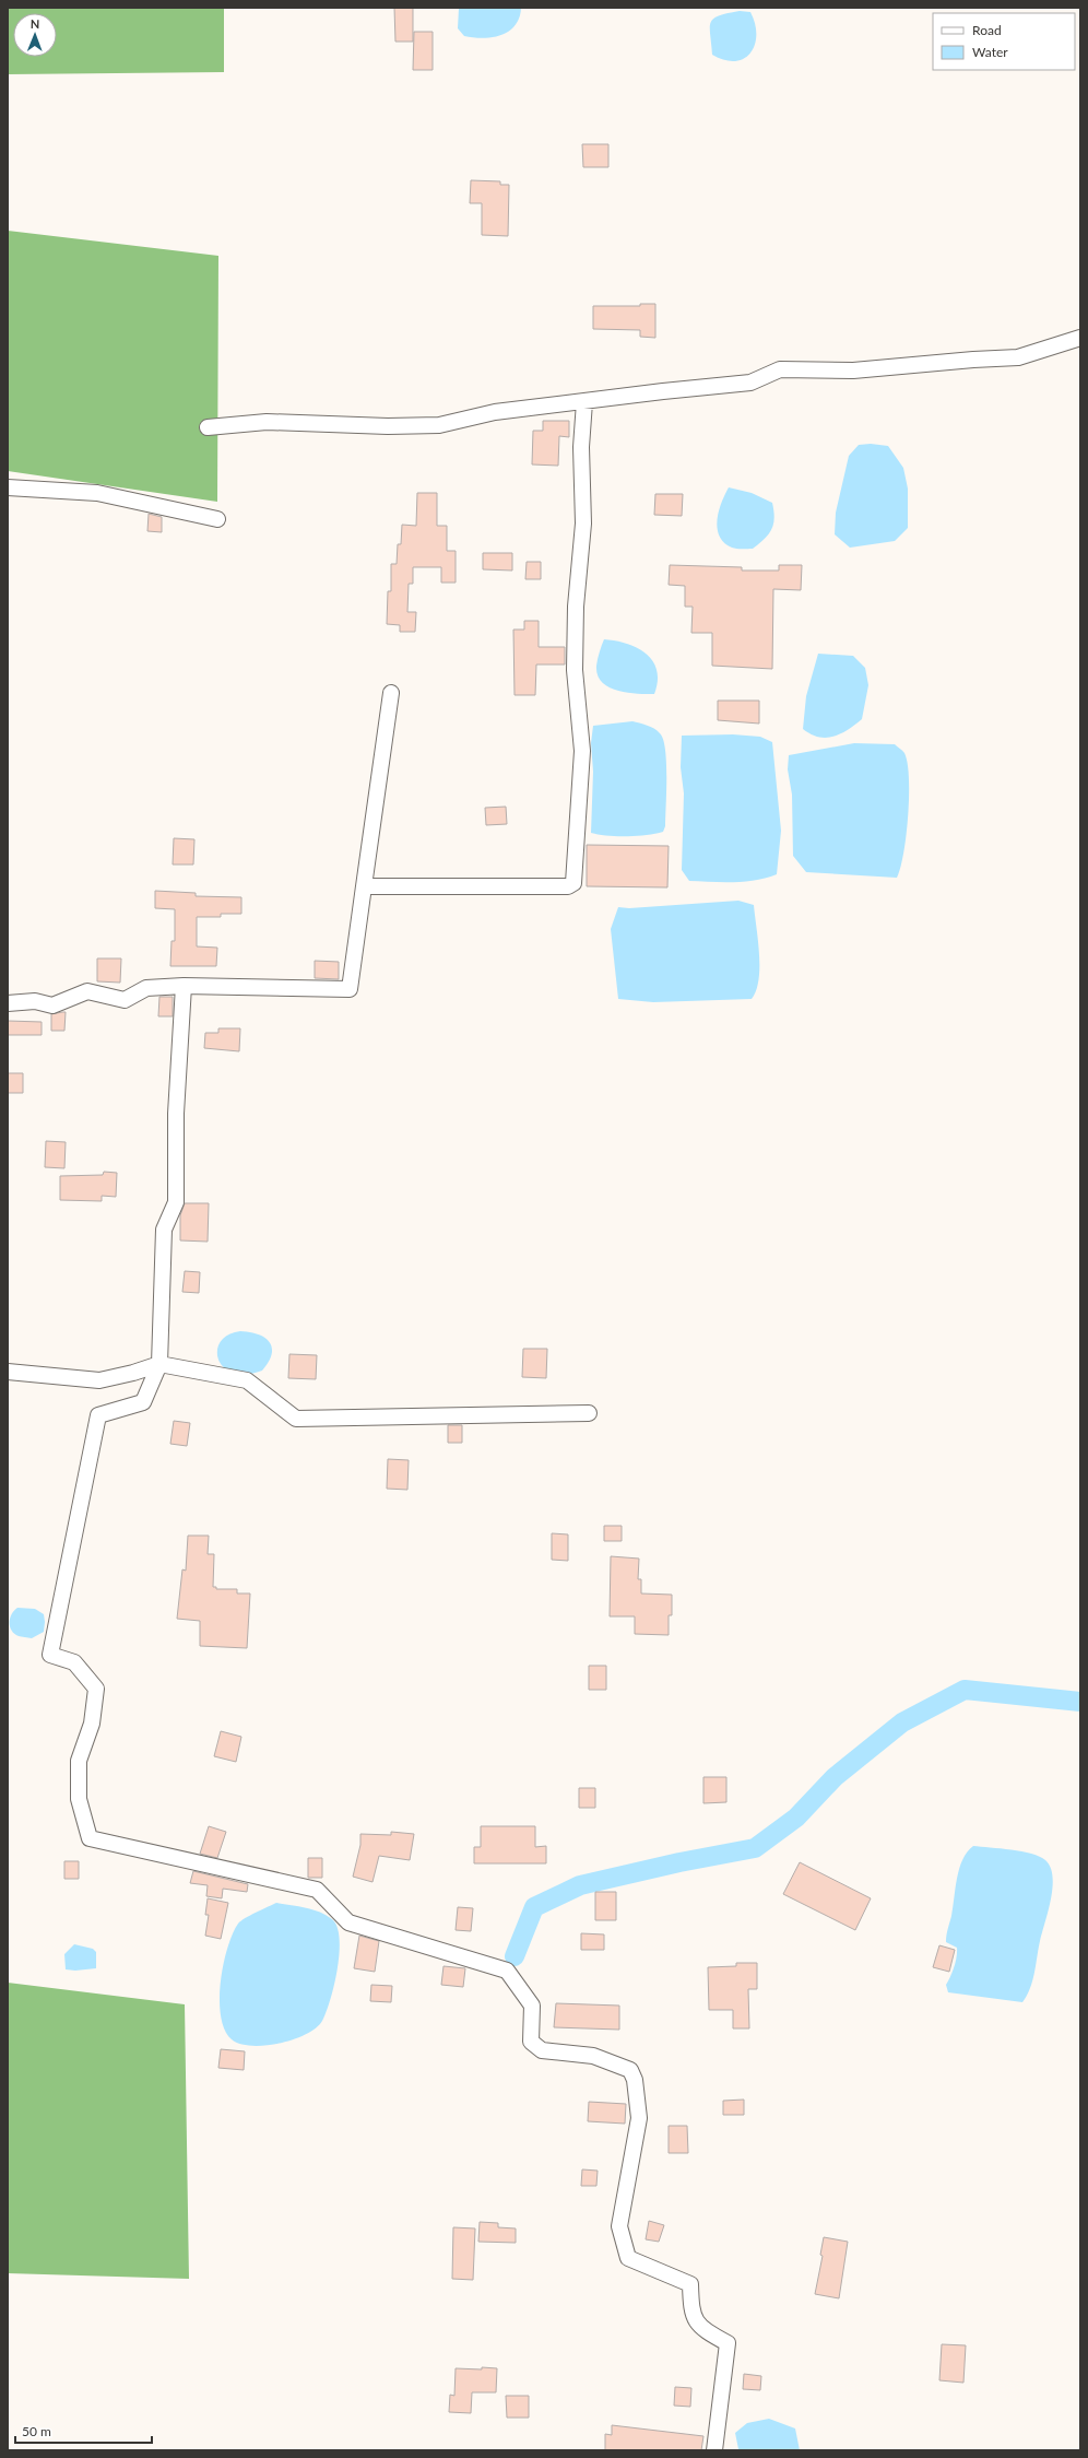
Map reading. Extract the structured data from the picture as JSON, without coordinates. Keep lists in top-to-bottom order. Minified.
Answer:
{"legend":["Road","Water"],"scale_bar":"50 m","north":"top"}
